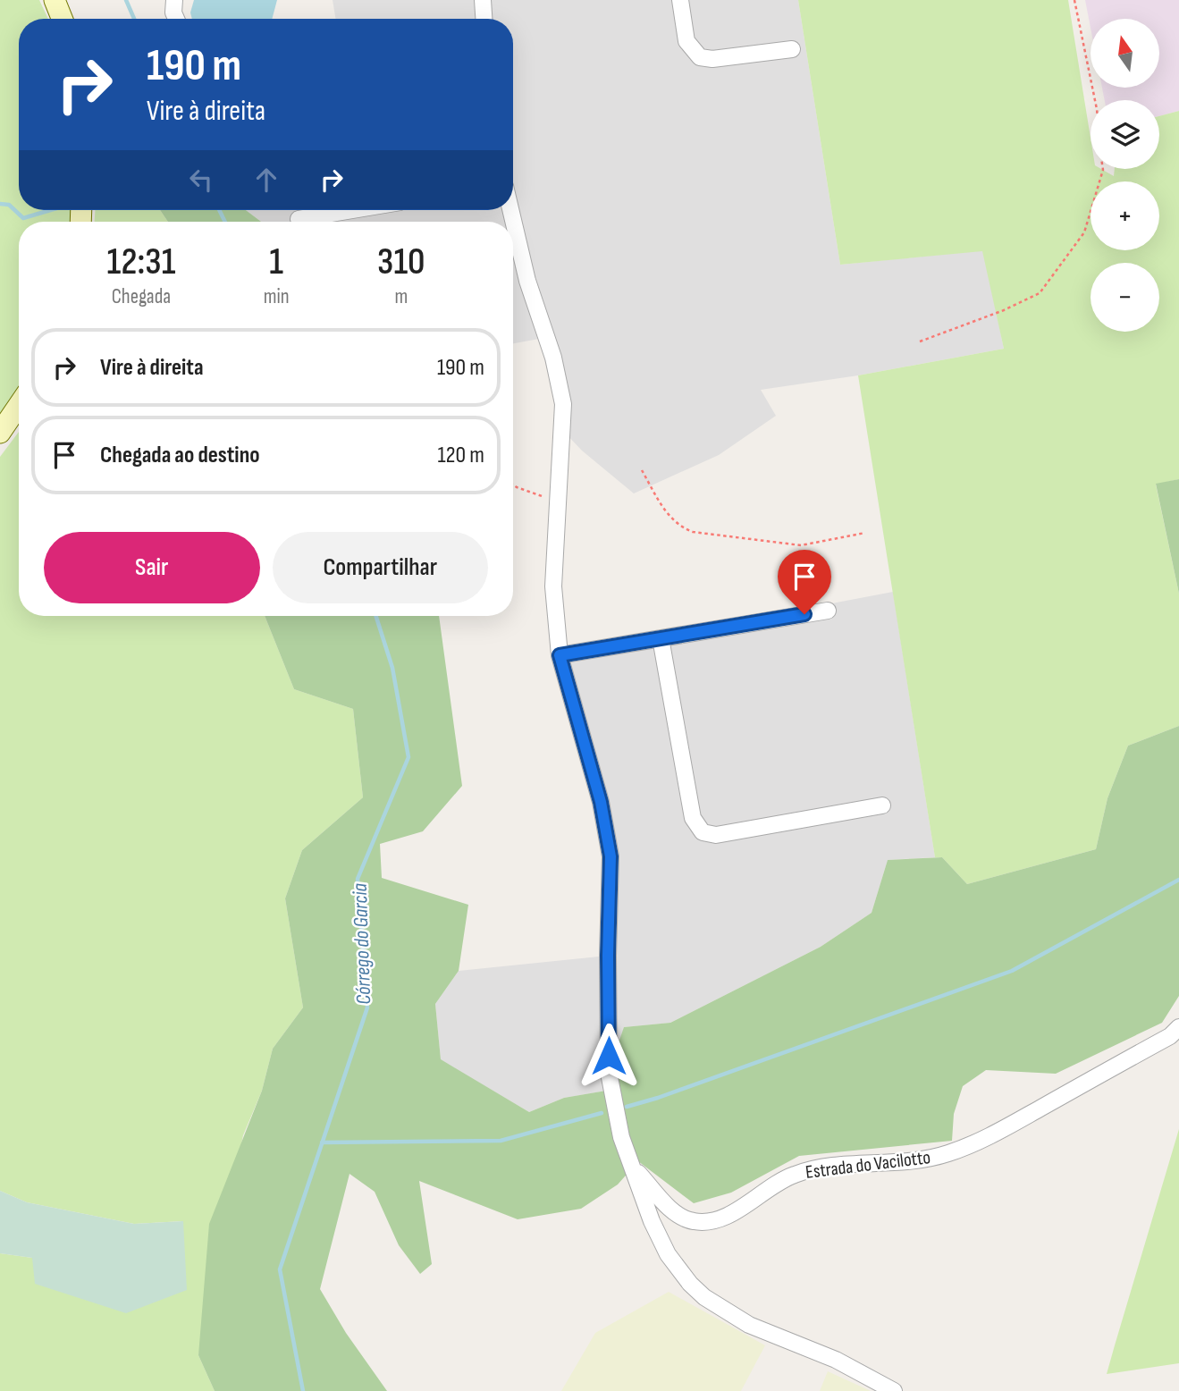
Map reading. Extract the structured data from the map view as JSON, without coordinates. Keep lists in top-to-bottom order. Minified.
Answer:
{"streets":{"street":["Estrada do Vacilotto"]},"water":["Córrego do Garcia"],"north":"top","page":{"map_buttons":["+","−"],"turn":["190 m","Vire à direita"],"eta":["12:31","Chegada","1","min","310","m"],"list":[{"name":"Vire à direita","value":"190 m"},{"name":"Chegada ao destino","value":"120 m"}],"buttons":["Sair","Compartilhar"]}}
